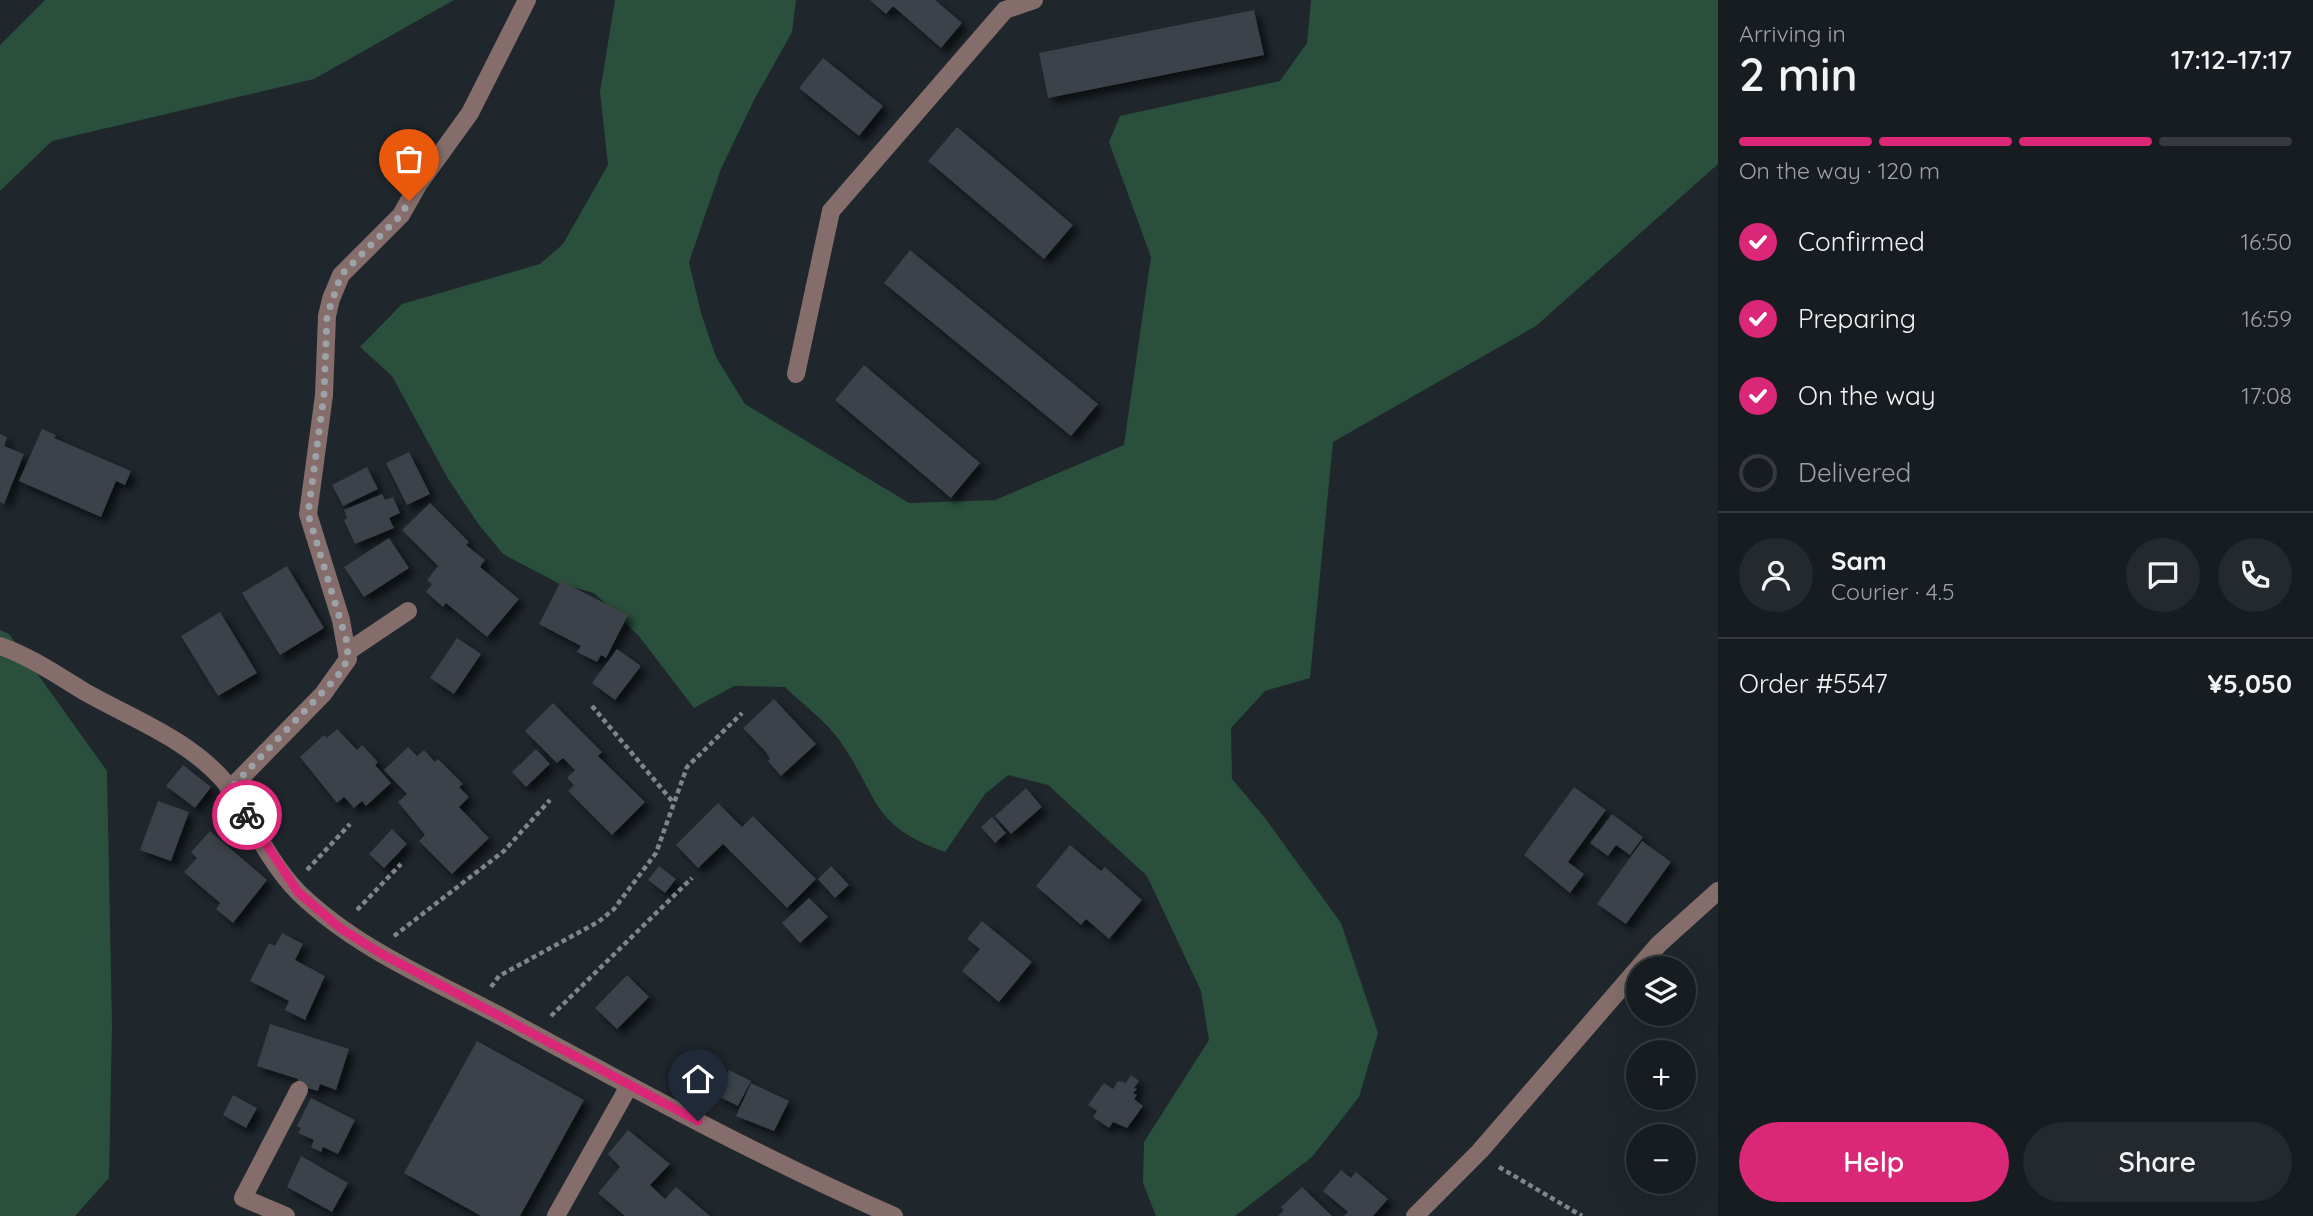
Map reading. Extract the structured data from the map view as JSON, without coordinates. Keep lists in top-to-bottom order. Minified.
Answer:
{"page":{"heading":["2 min","Arriving in","17:12–17:17"],"panel":["Sam","Courier · 4.5","Order #5547","¥5,050"],"bar":"On the way · 120 m","list":[["Confirmed","16:50"],["Preparing","16:59"],["On the way","17:08"],"Delivered"],"map_buttons":["+","−"],"buttons":["Help","Share"]}}
